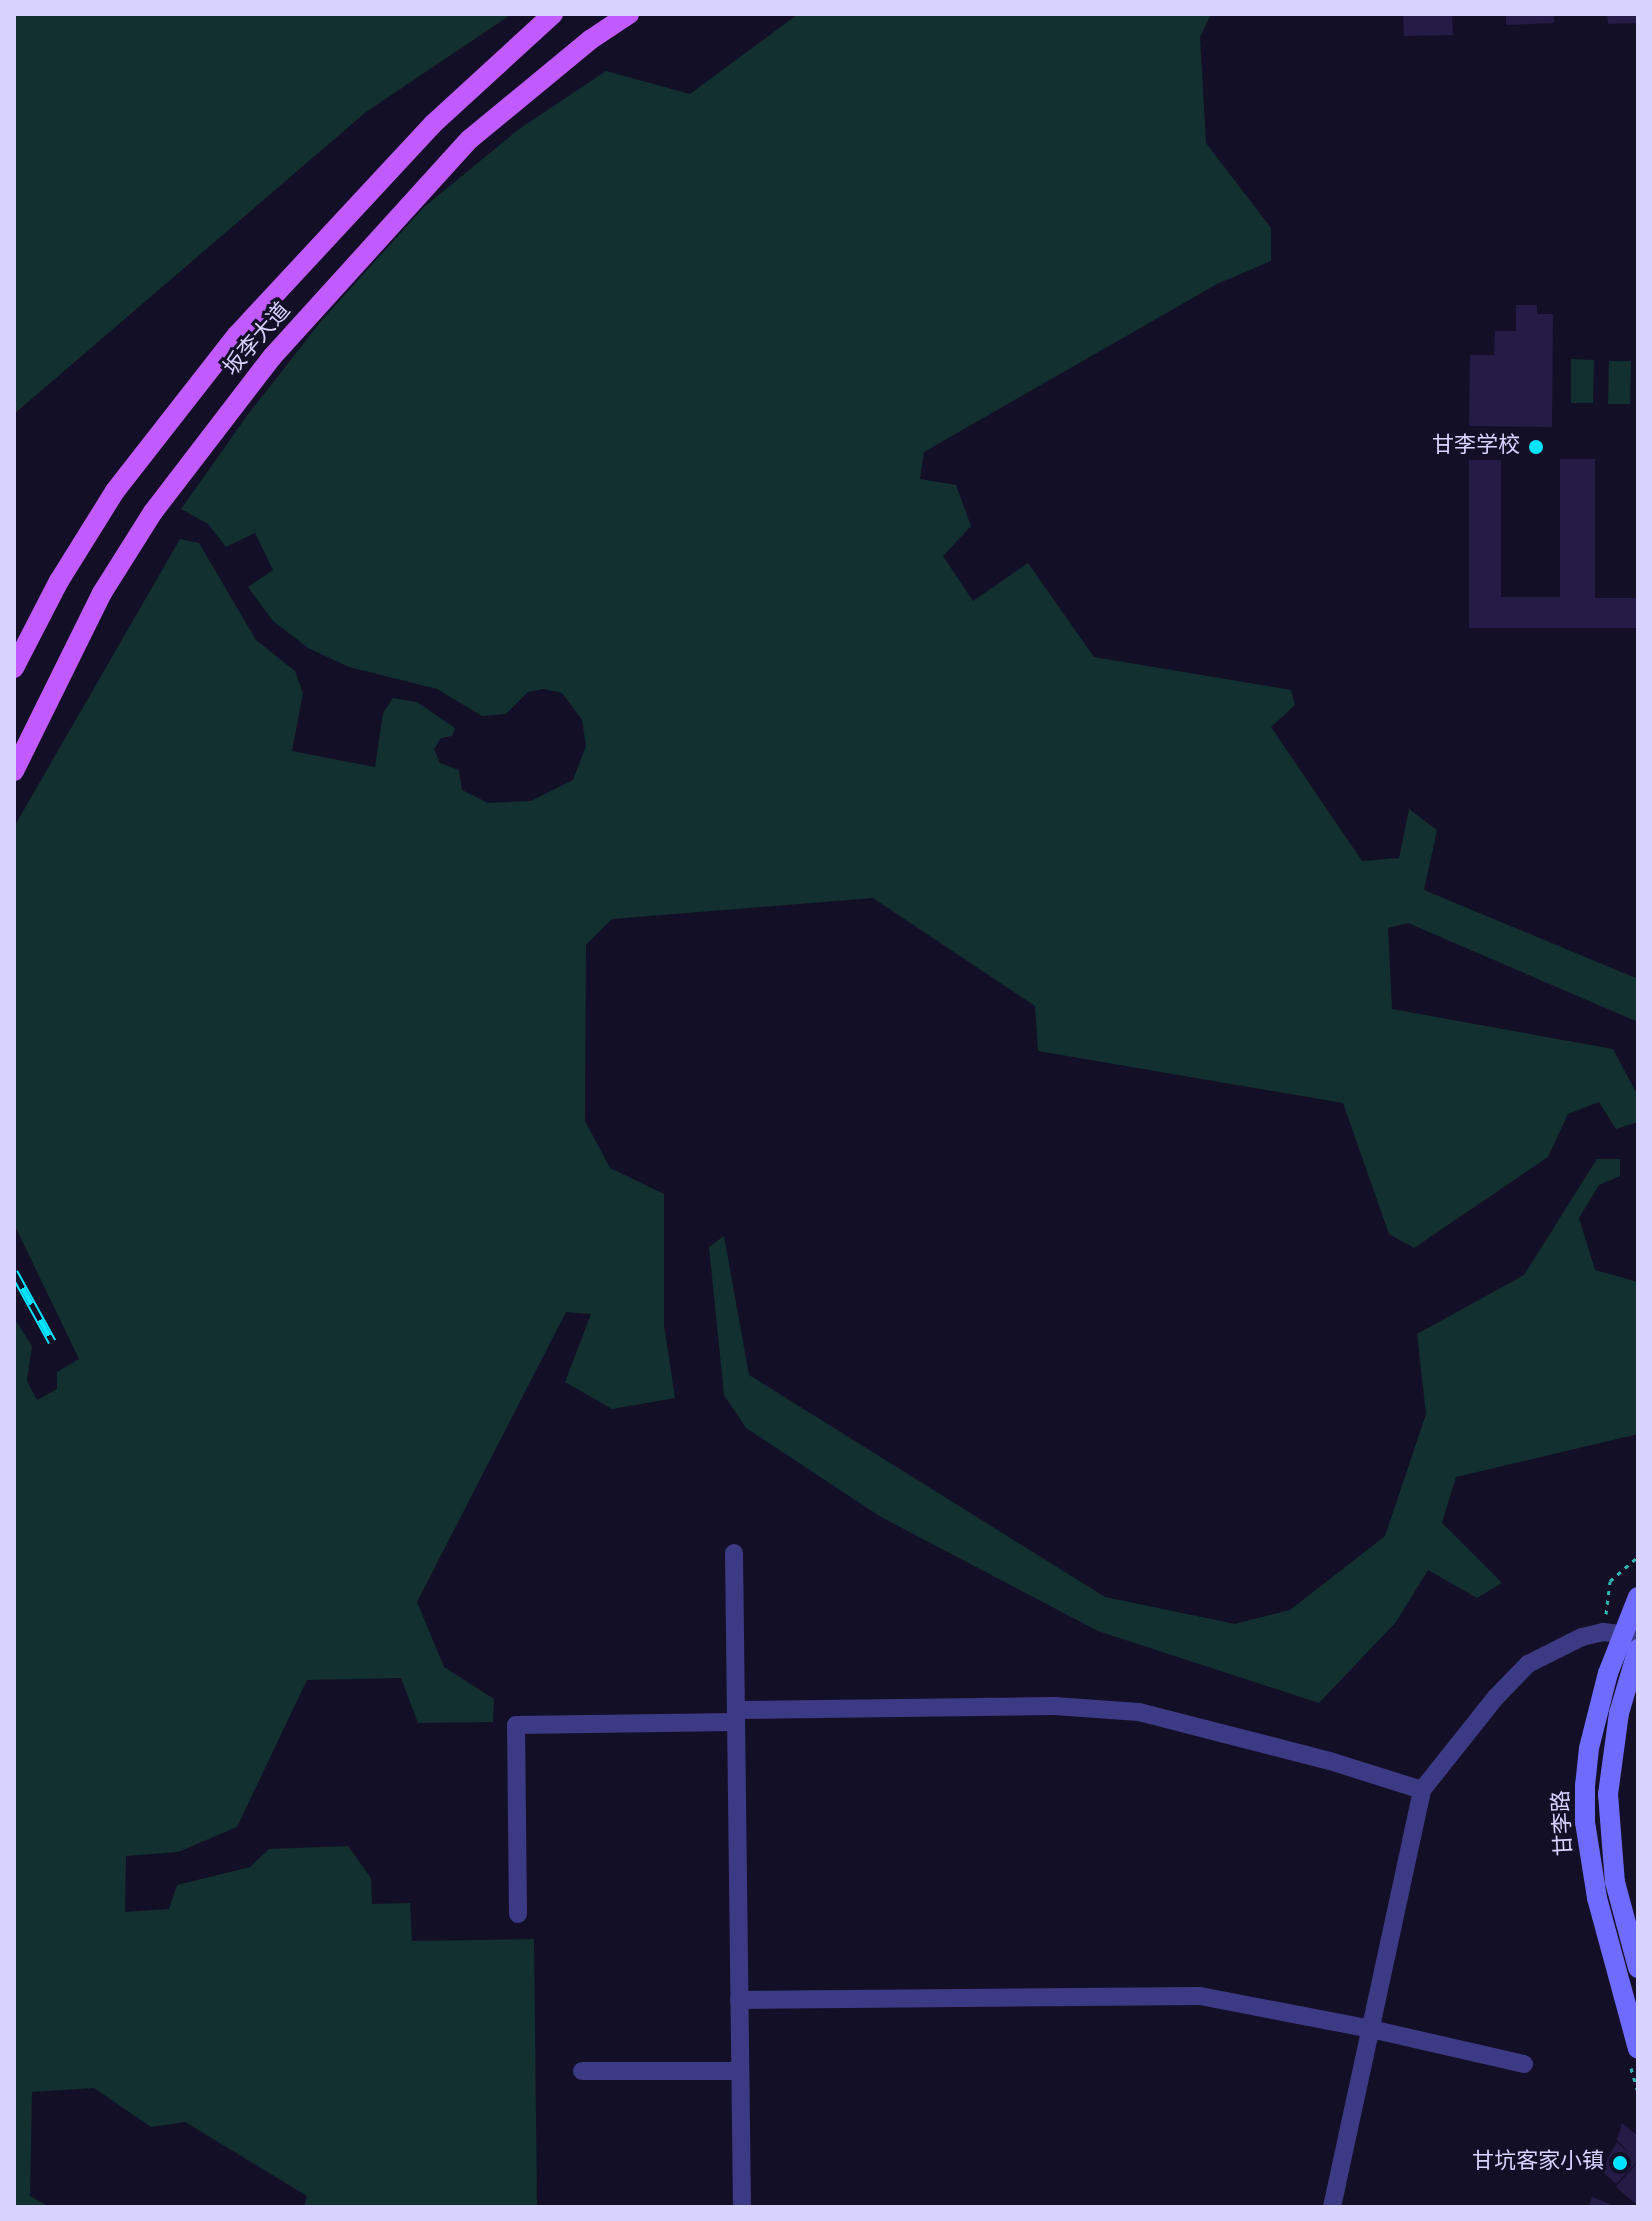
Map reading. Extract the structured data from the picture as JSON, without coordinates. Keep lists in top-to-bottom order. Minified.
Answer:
{"streets":{"main road":["坂李大道","甘李路"]},"places":["甘李学校","甘坑客家小镇"]}
